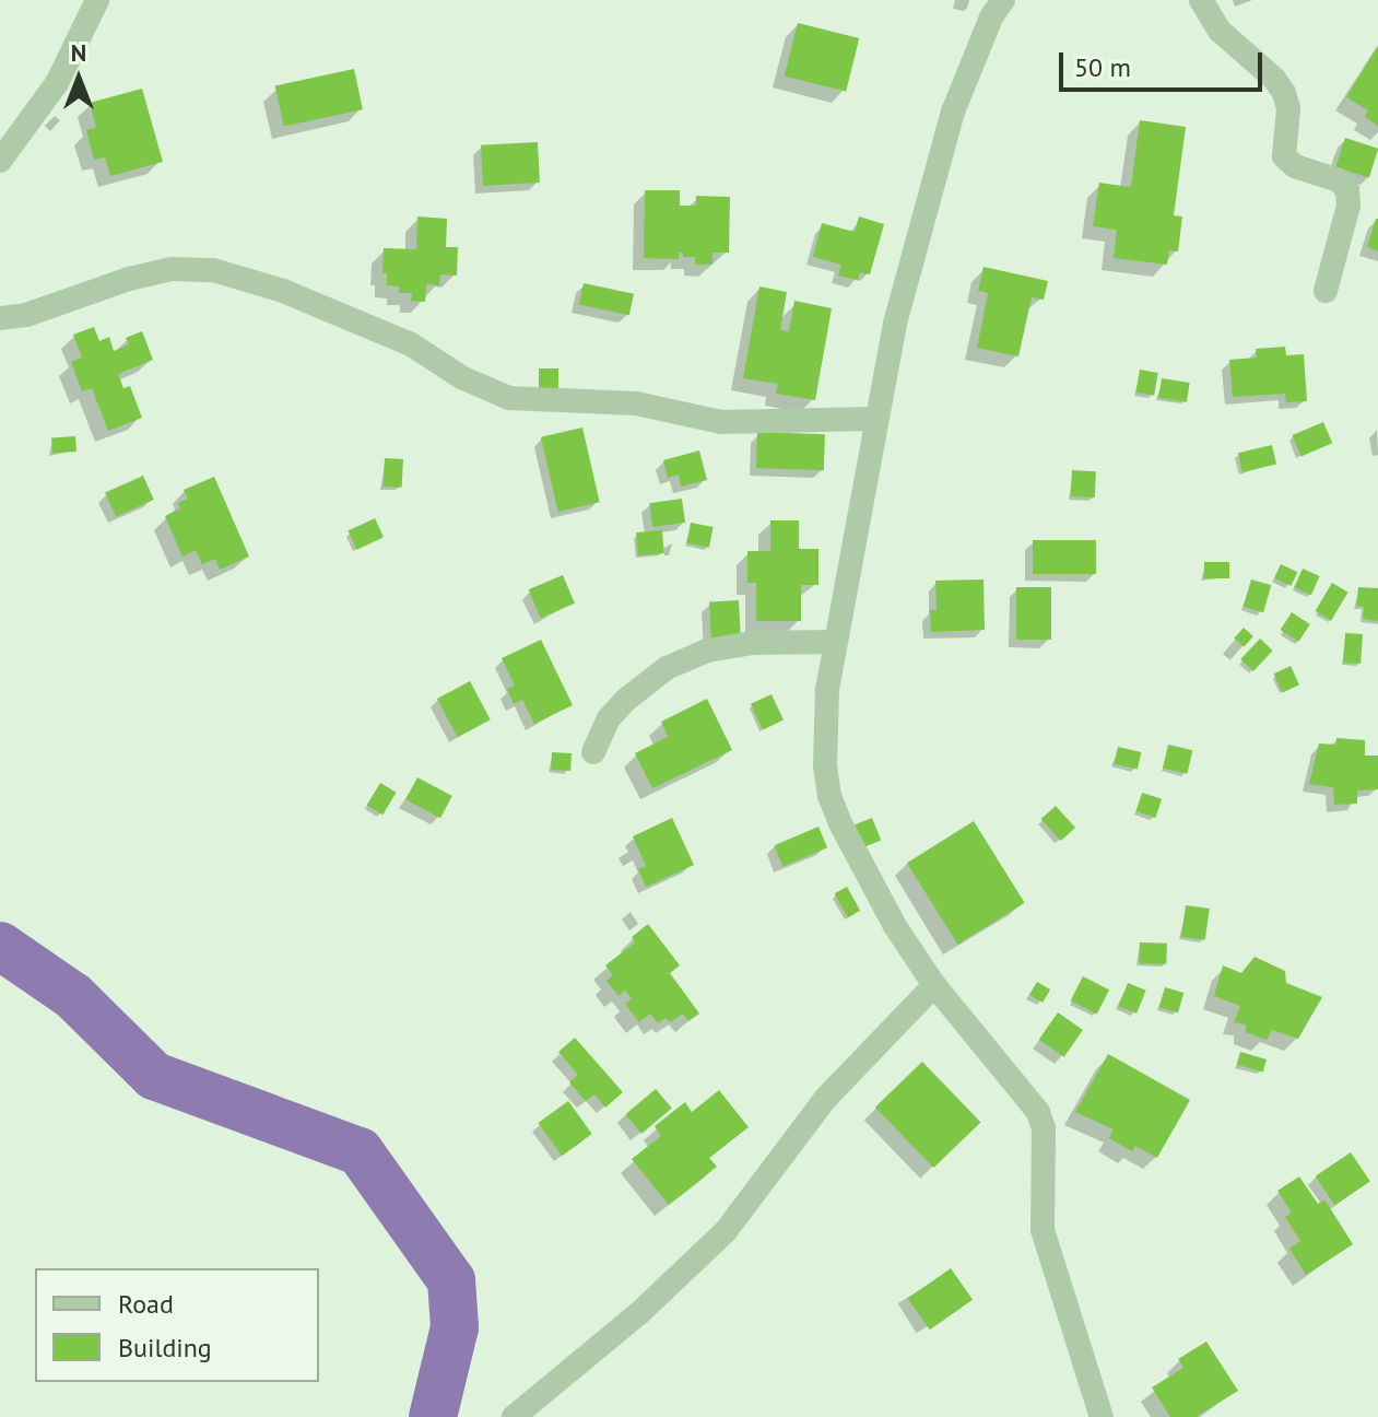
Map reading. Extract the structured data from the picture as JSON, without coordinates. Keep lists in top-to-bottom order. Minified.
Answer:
{"legend":["Road","Building"],"scale_bar":"50 m","north":"top"}
